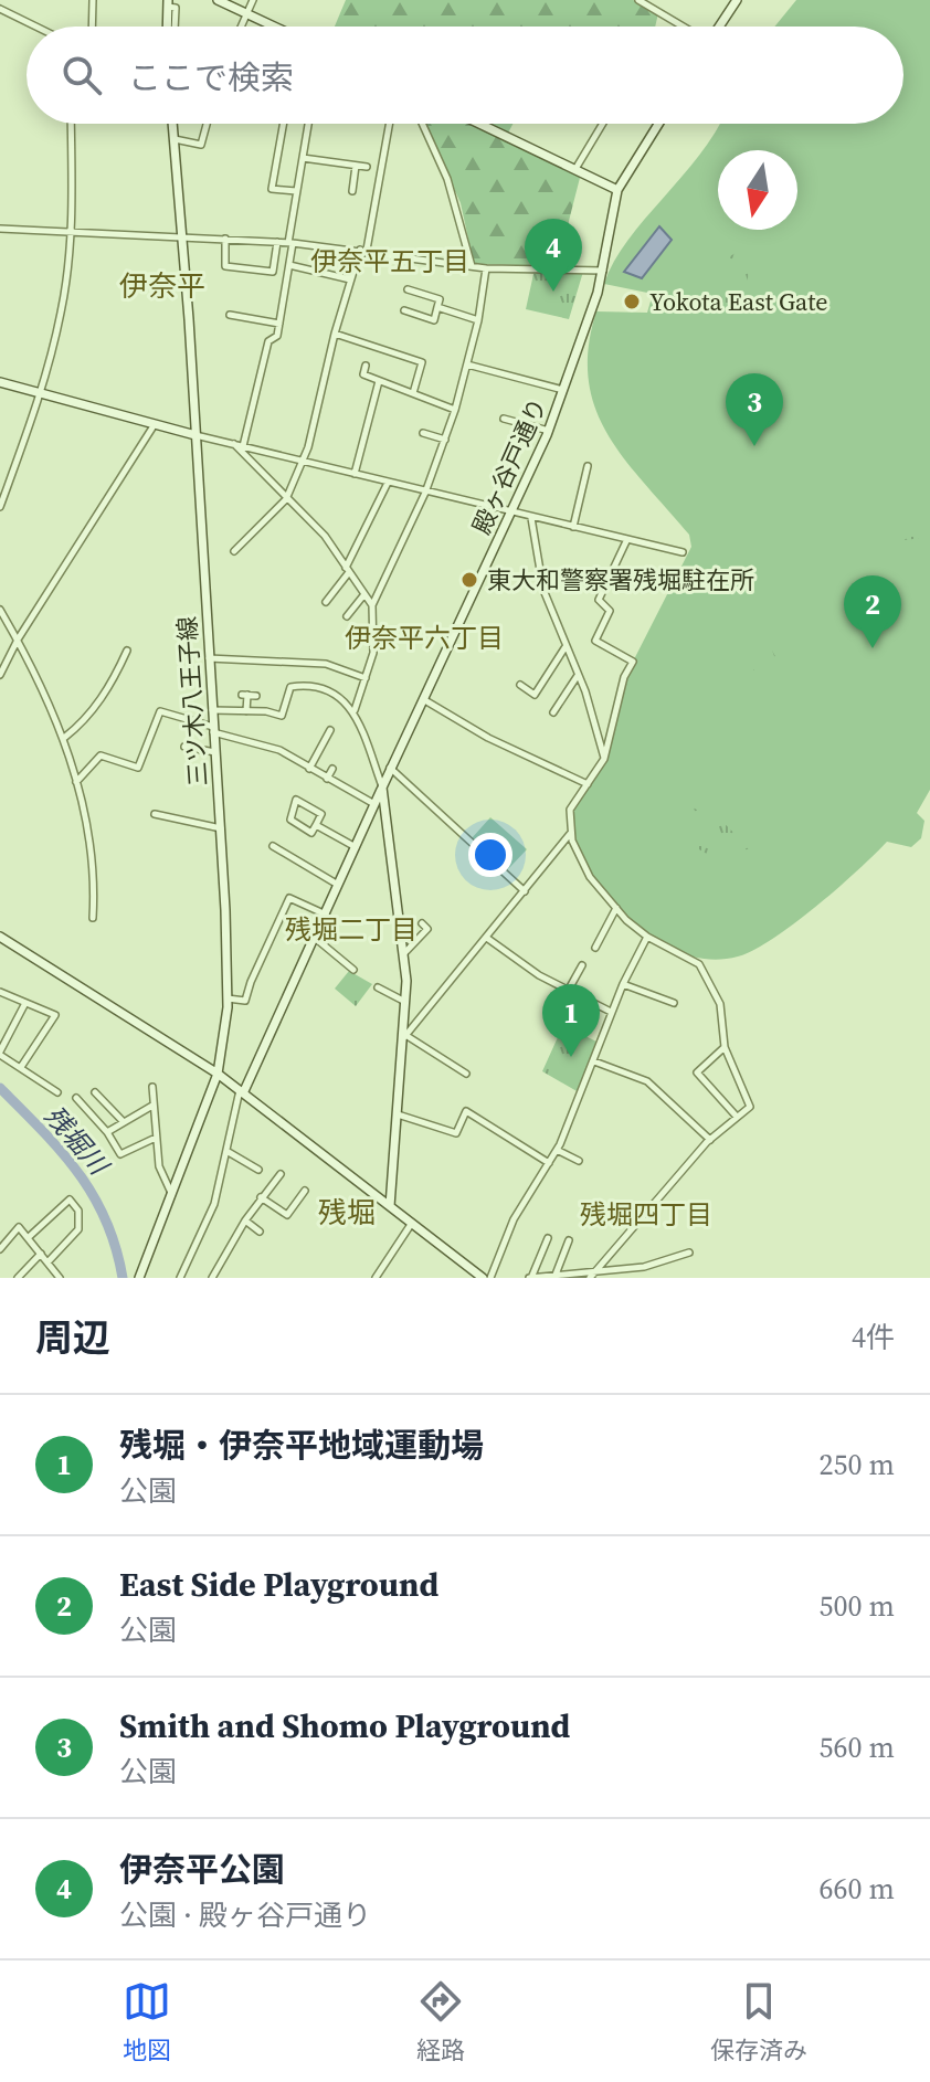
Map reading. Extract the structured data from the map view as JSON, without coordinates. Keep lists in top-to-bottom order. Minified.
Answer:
{"streets":{"street":["殿ヶ谷戸通り","三ツ木八王子線"]},"districts":["伊奈平五丁目","伊奈平","伊奈平六丁目","残堀二丁目","残堀","残堀四丁目"],"water":["残堀川"],"places":["Yokota East Gate","東大和警察署残堀駐在所"],"north":"bottom","page":{"search":"ここで検索","pins":["4","3","2","1"],"heading":["周辺","4件"],"list":[{"mark":"1","name":"残堀・伊奈平地域運動場","note":"公園","value":"250 m"},{"mark":"2","name":"East Side Playground","note":"公園","value":"500 m"},{"mark":"3","name":"Smith and Shomo Playground","note":"公園","value":"560 m"},{"mark":"4","name":"伊奈平公園","note":"公園 · 殿ヶ谷戸通り","value":"660 m"}],"nav":["地図","経路","保存済み"]}}
